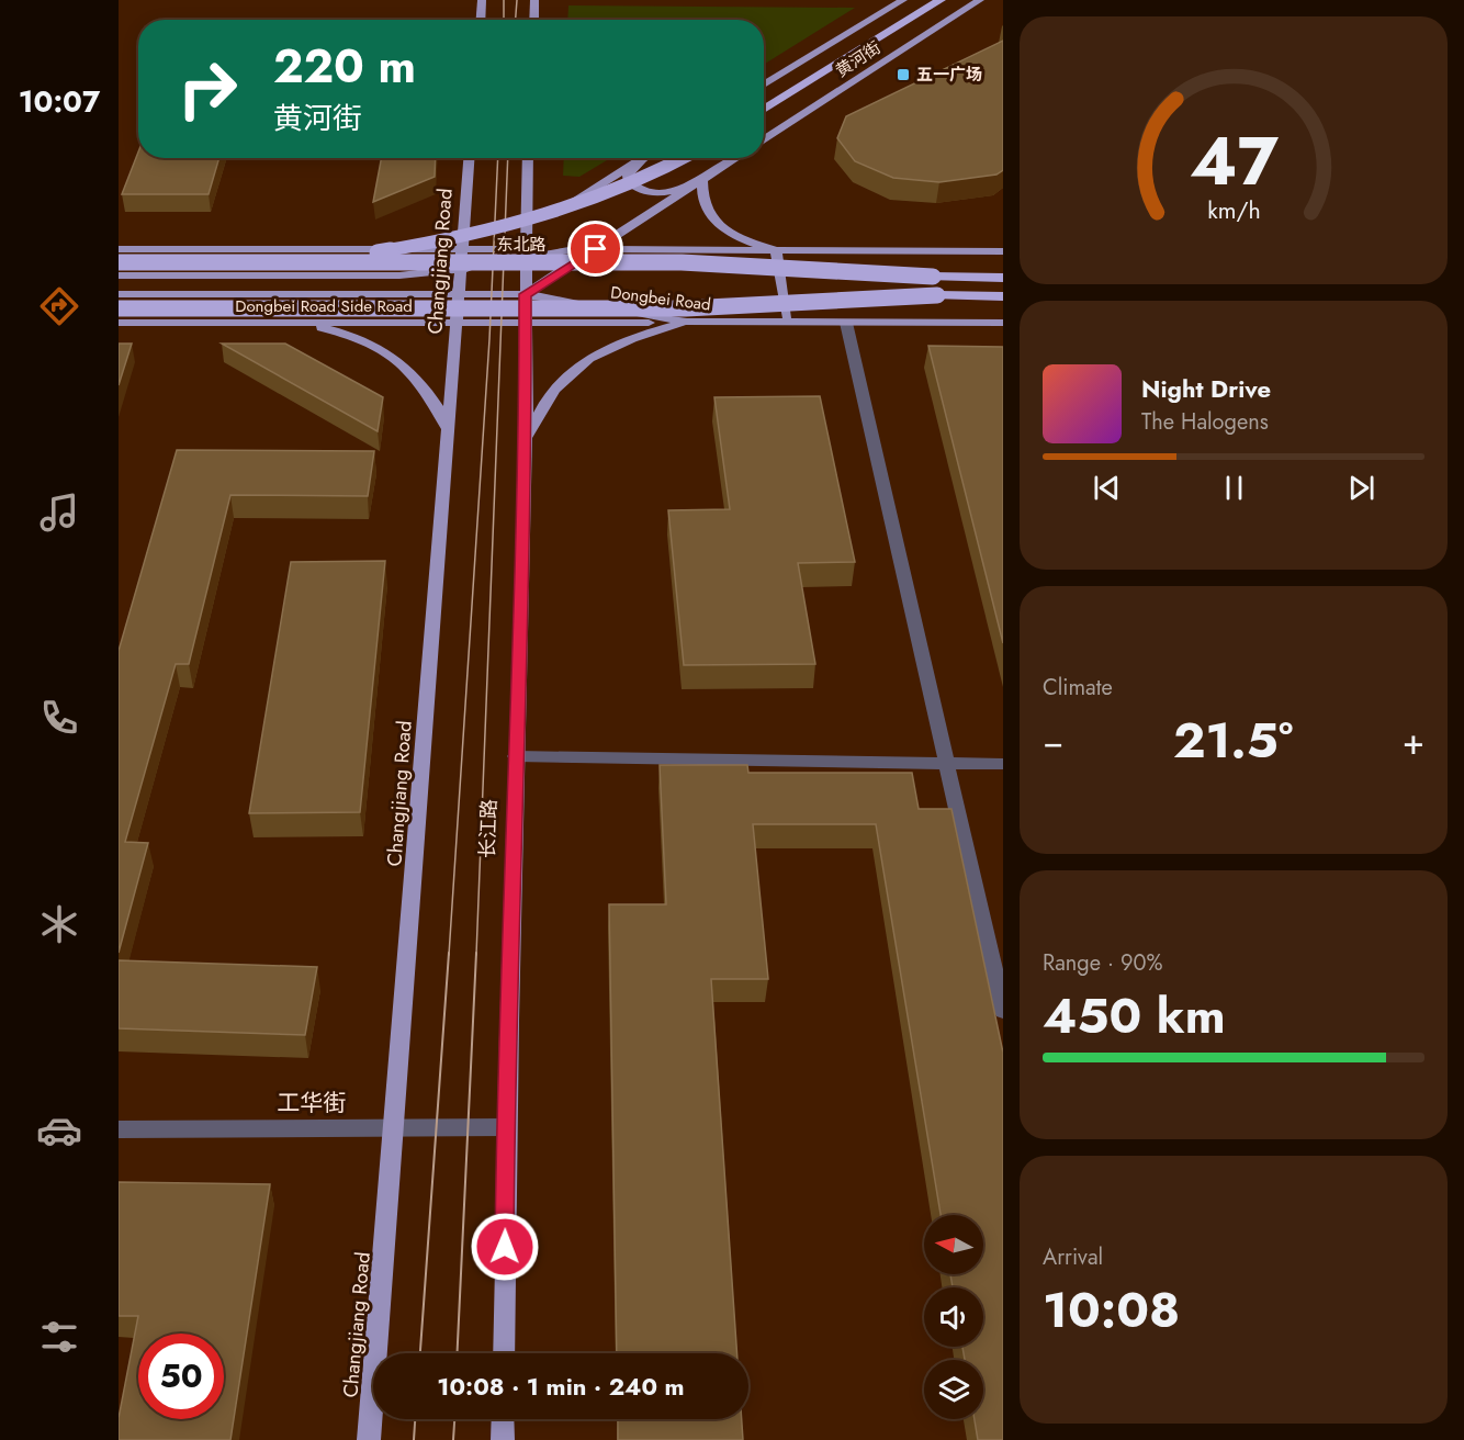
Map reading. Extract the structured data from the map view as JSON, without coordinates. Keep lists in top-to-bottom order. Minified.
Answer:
{"streets":{"highway":["东北路"],"main road":["黄河街","Changjiang Road","Dongbei Road","Dongbei Road Side Road","长江路"],"street":["工华街"]},"crossings":[["Changjiang Road","Dongbei Road"],["Changjiang Road","Dongbei Road Side Road"],["Changjiang Road","工华街"],["Dongbei Road","Dongbei Road Side Road"],["Dongbei Road","长江路"],["Dongbei Road Side Road","长江路"],["长江路","工华街"]],"places":{"transit":["五一广场"]},"north":"left","page":{"tabs":"10:07","turn":["220 m","黄河街"],"song":["Night Drive","The Halogens"],"tile":["Climate",["Range · 90%","450 km"],["Arrival","10:08"]],"heat":["−","21.5°","+"],"limit":"50","trip":"10:08 · 1 min · 240 m","gauge":["47","km/h"]}}
